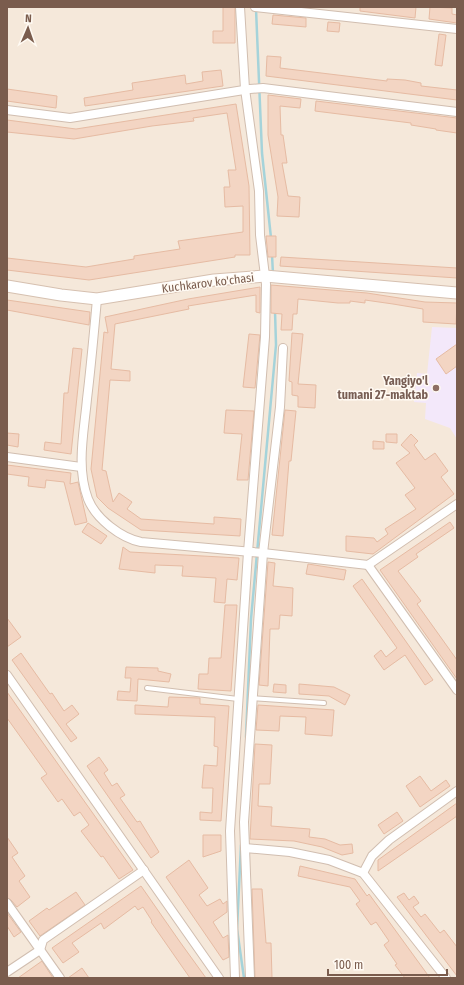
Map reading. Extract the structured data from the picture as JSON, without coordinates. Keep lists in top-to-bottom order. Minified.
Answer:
{"streets":{"main road":["Kuchkarov ko'chasi"]},"places":["Yangiyo'l tumani 27-maktab"],"scale_bar":"100 m","north":"top"}
